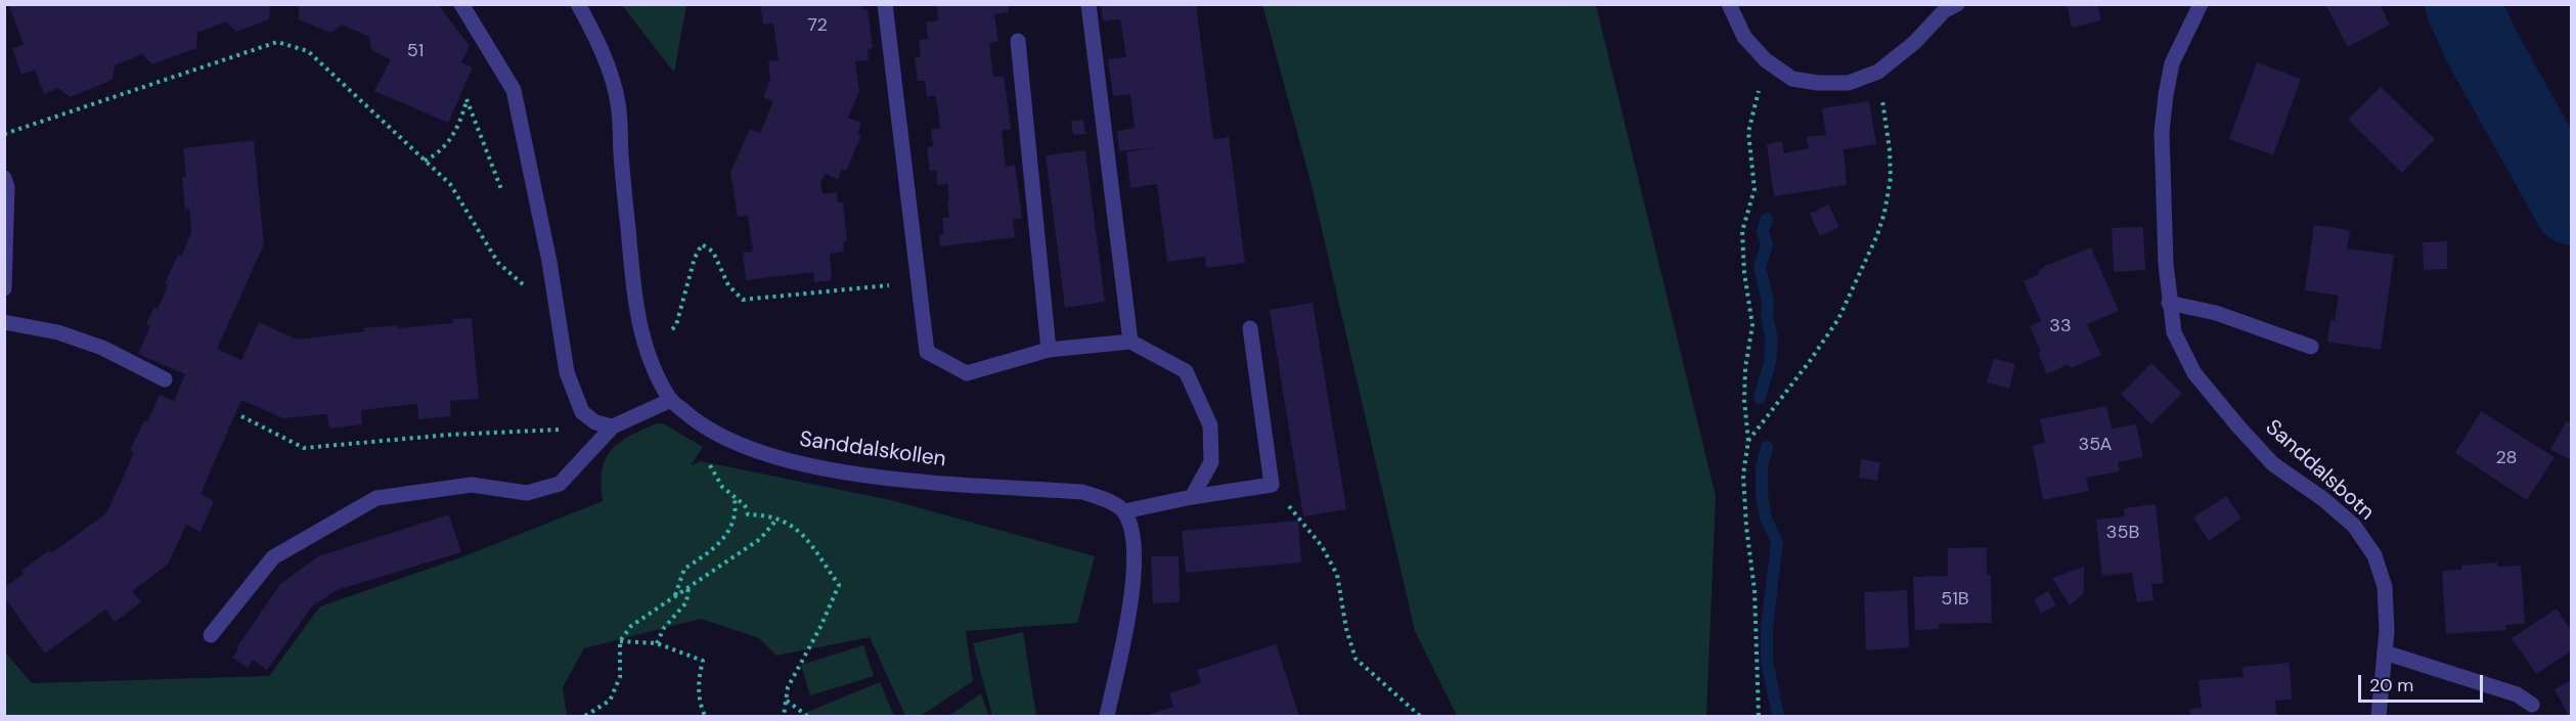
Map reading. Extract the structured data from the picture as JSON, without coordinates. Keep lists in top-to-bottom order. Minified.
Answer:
{"streets":{"street":["Sanddalskollen","Sanddalsbotn"]},"house_numbers":["72","51","33","35A","28","35B","51B"],"scale_bar":"20 m"}
